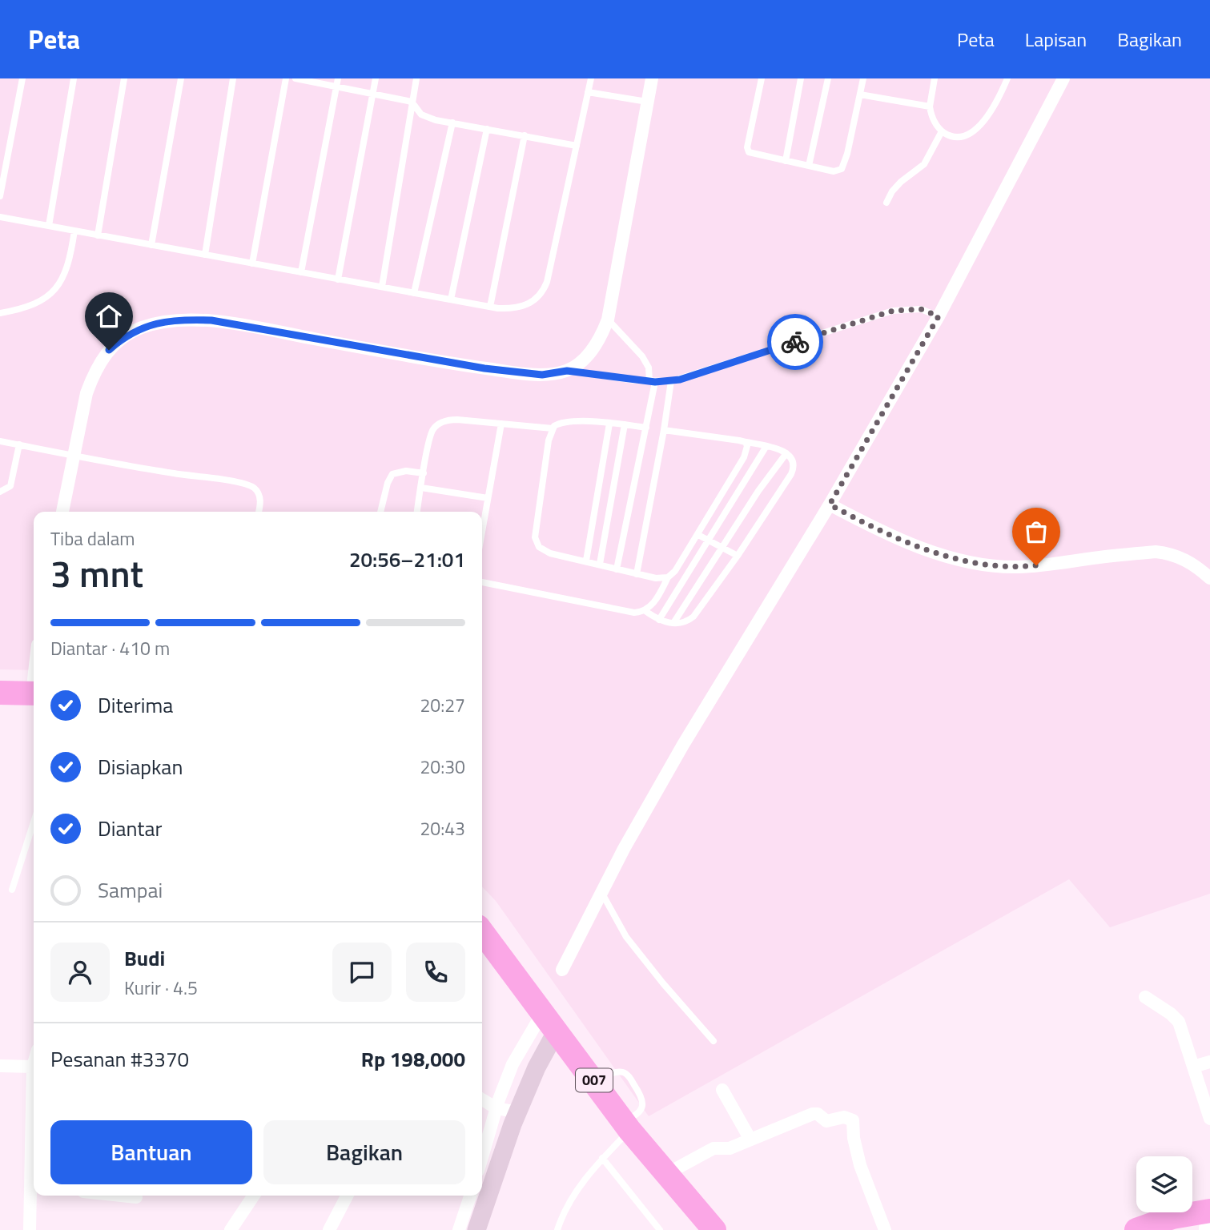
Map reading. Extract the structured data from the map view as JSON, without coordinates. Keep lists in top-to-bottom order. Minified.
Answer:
{"streets":{"highway":["007"]},"page":{"header":"Peta","nav":["Peta","Lapisan","Bagikan"],"heading":["3 mnt","Tiba dalam","20:56–21:01"],"panel":["Budi","Kurir · 4.5","Pesanan #3370","Rp 198,000"],"bar":"Diantar · 410 m","list":[["Diterima","20:27"],["Disiapkan","20:30"],["Diantar","20:43"],"Sampai"],"buttons":["Bantuan","Bagikan"]}}
